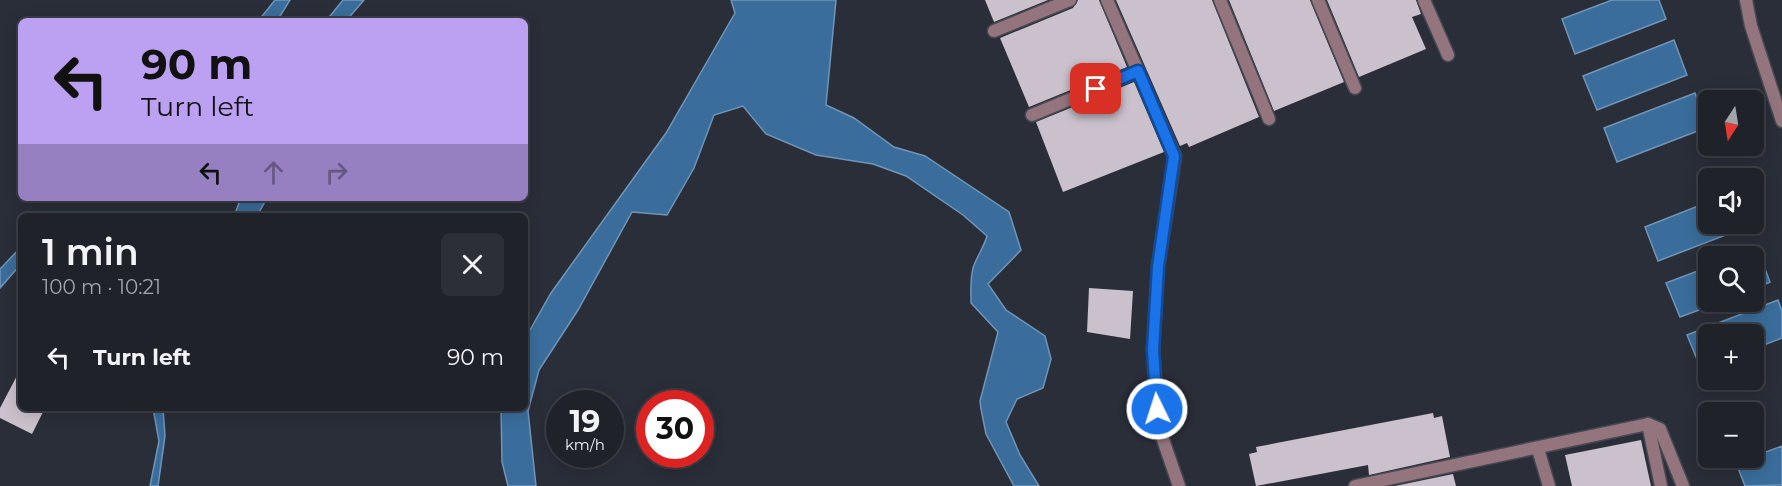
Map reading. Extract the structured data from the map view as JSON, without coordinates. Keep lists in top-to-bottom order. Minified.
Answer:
{"north":"bottom","page":{"turn":["90 m","Turn left"],"map_buttons":["+","−"],"heading":["1 min","100 m · 10:21"],"list":[{"name":"Turn left","value":"90 m"}],"speed":"19 km/h","limit":"30"}}
